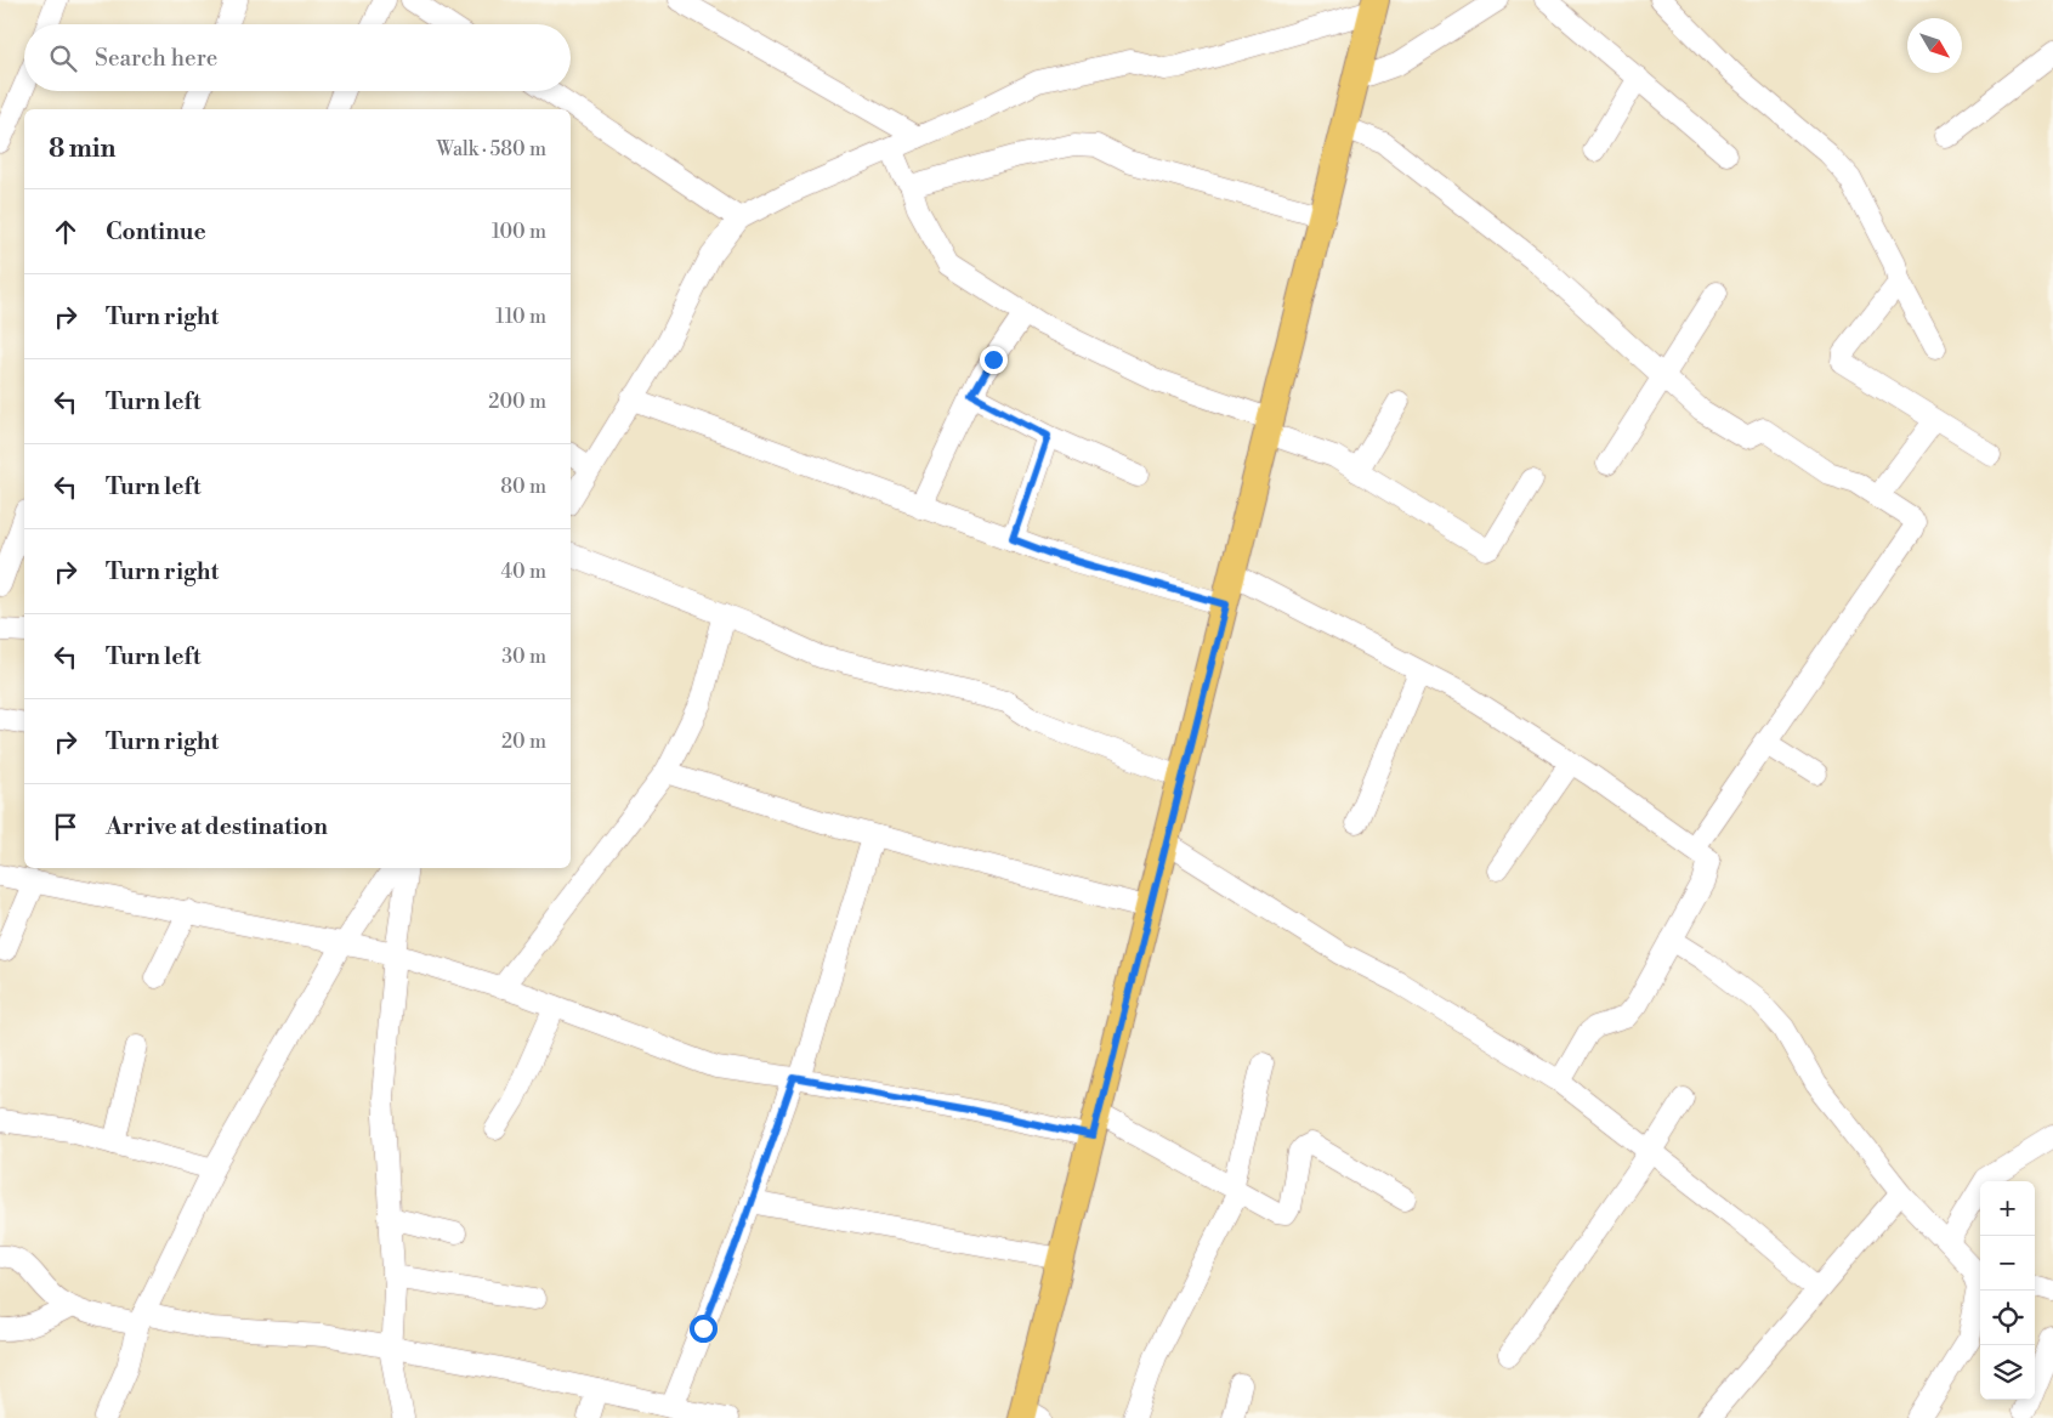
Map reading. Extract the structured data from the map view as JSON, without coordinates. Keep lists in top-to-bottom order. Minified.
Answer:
{"north":"bottom right","page":{"search":"Search here","heading":["8 min","Walk · 580 m"],"list":[["Continue","100 m"],["Turn right","110 m"],["Turn left","200 m"],["Turn left","80 m"],["Turn right","40 m"],["Turn left","30 m"],["Turn right","20 m"],"Arrive at destination"],"map_buttons":["+","−"]}}
